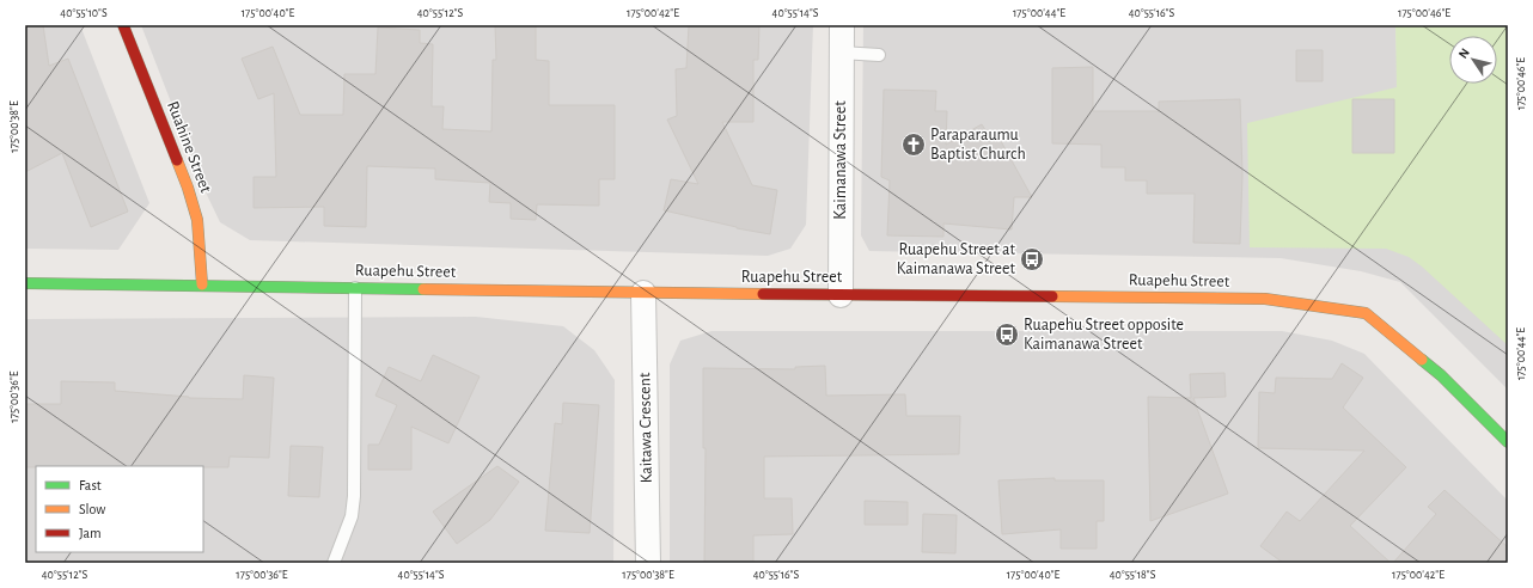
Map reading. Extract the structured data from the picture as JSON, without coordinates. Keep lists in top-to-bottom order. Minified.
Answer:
{"streets":{"street":["Ruahine Street","Kaimanawa Street","Ruapehu Street","Kaitawa Crescent"]},"crossings":[["Ruahine Street","Ruapehu Street"],["Kaimanawa Street","Ruapehu Street"],["Ruapehu Street","Kaitawa Crescent"]],"places":{"church":["Paraparaumu Baptist Church"],"bus stop":["Ruapehu Street at Kaimanawa Street","Ruapehu Street opposite Kaimanawa Street"]},"legend":["Fast","Slow","Jam"],"north":"top left","coordinates":["40°55'10\"S","175°00'40\"E","40°55'12\"S","175°00'42\"E","40°55'14\"S","175°00'44\"E","40°55'16\"S","175°00'46\"E","175°00'38\"E","175°00'36\"E","40°55'18\"S"]}
